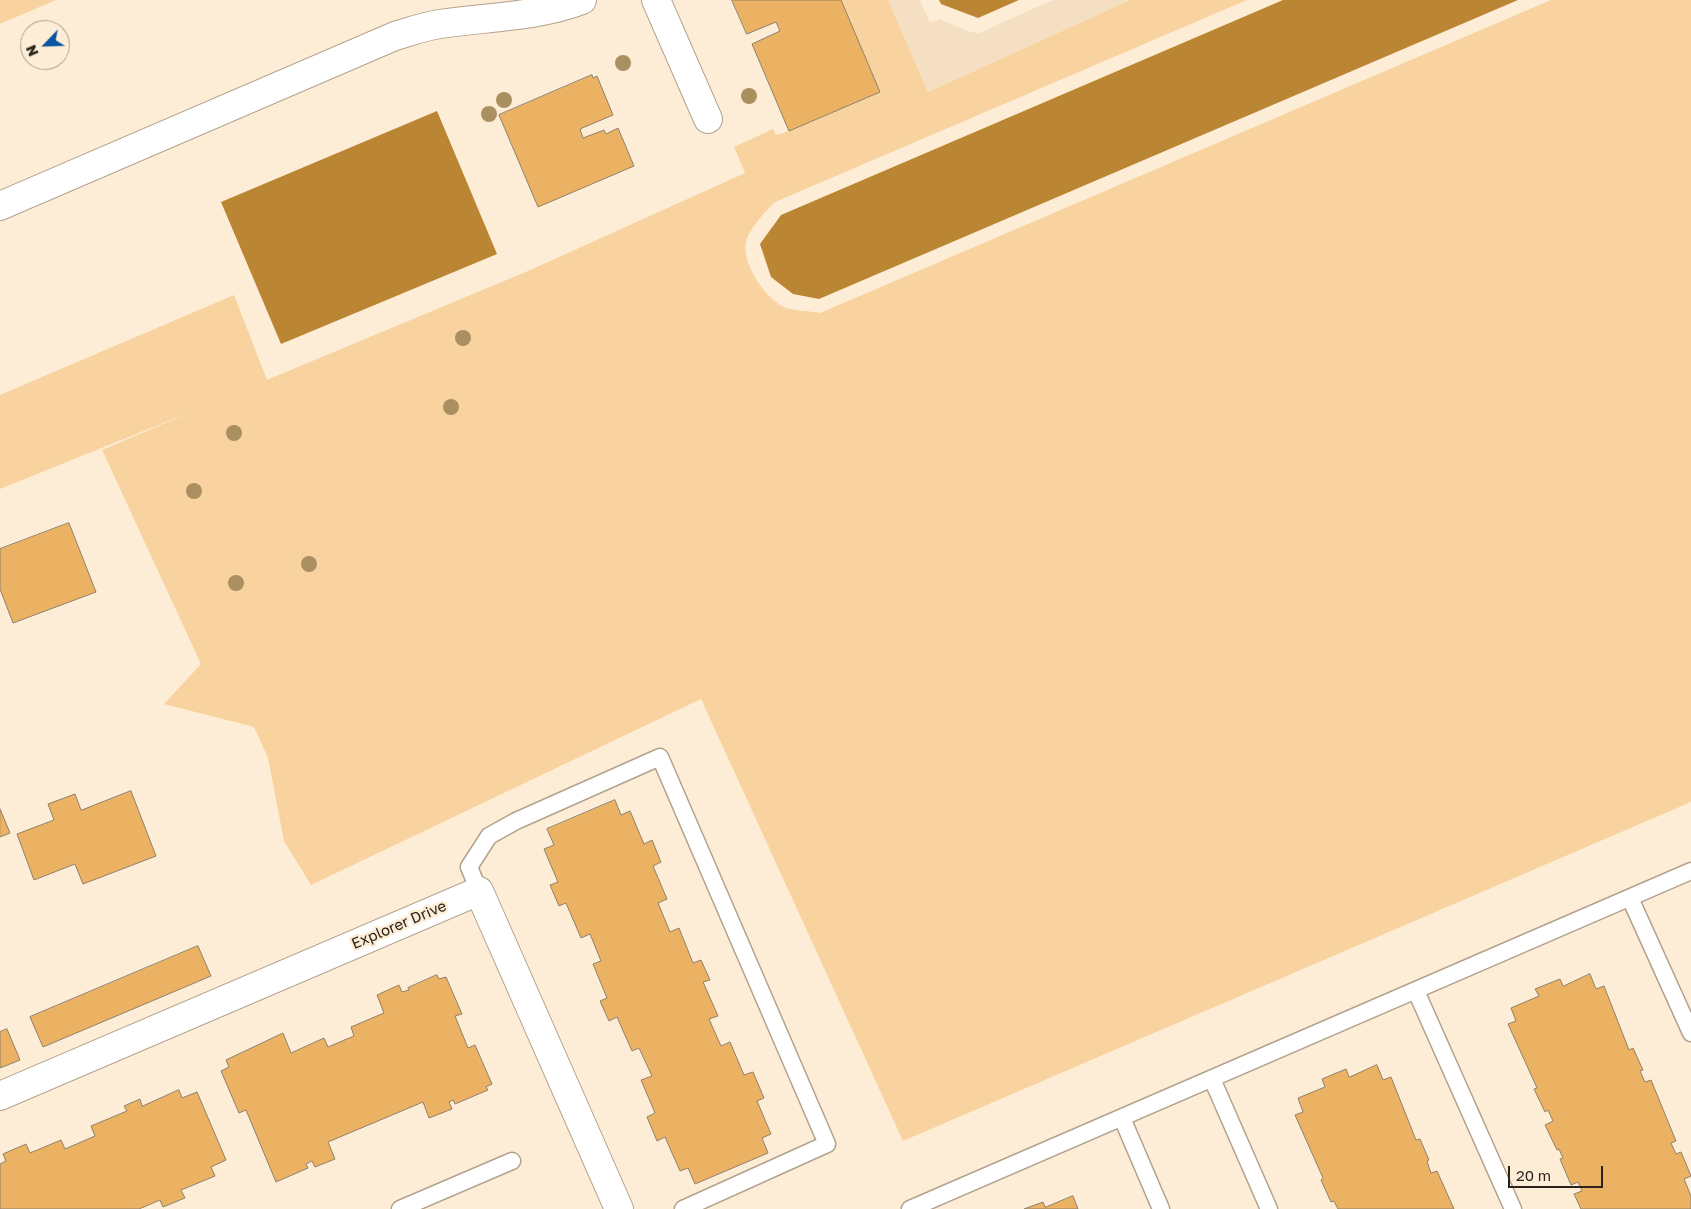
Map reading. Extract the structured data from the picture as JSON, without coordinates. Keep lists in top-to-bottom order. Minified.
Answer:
{"streets":{"street":["Explorer Drive"]},"scale_bar":"20 m","north":"bottom left"}
